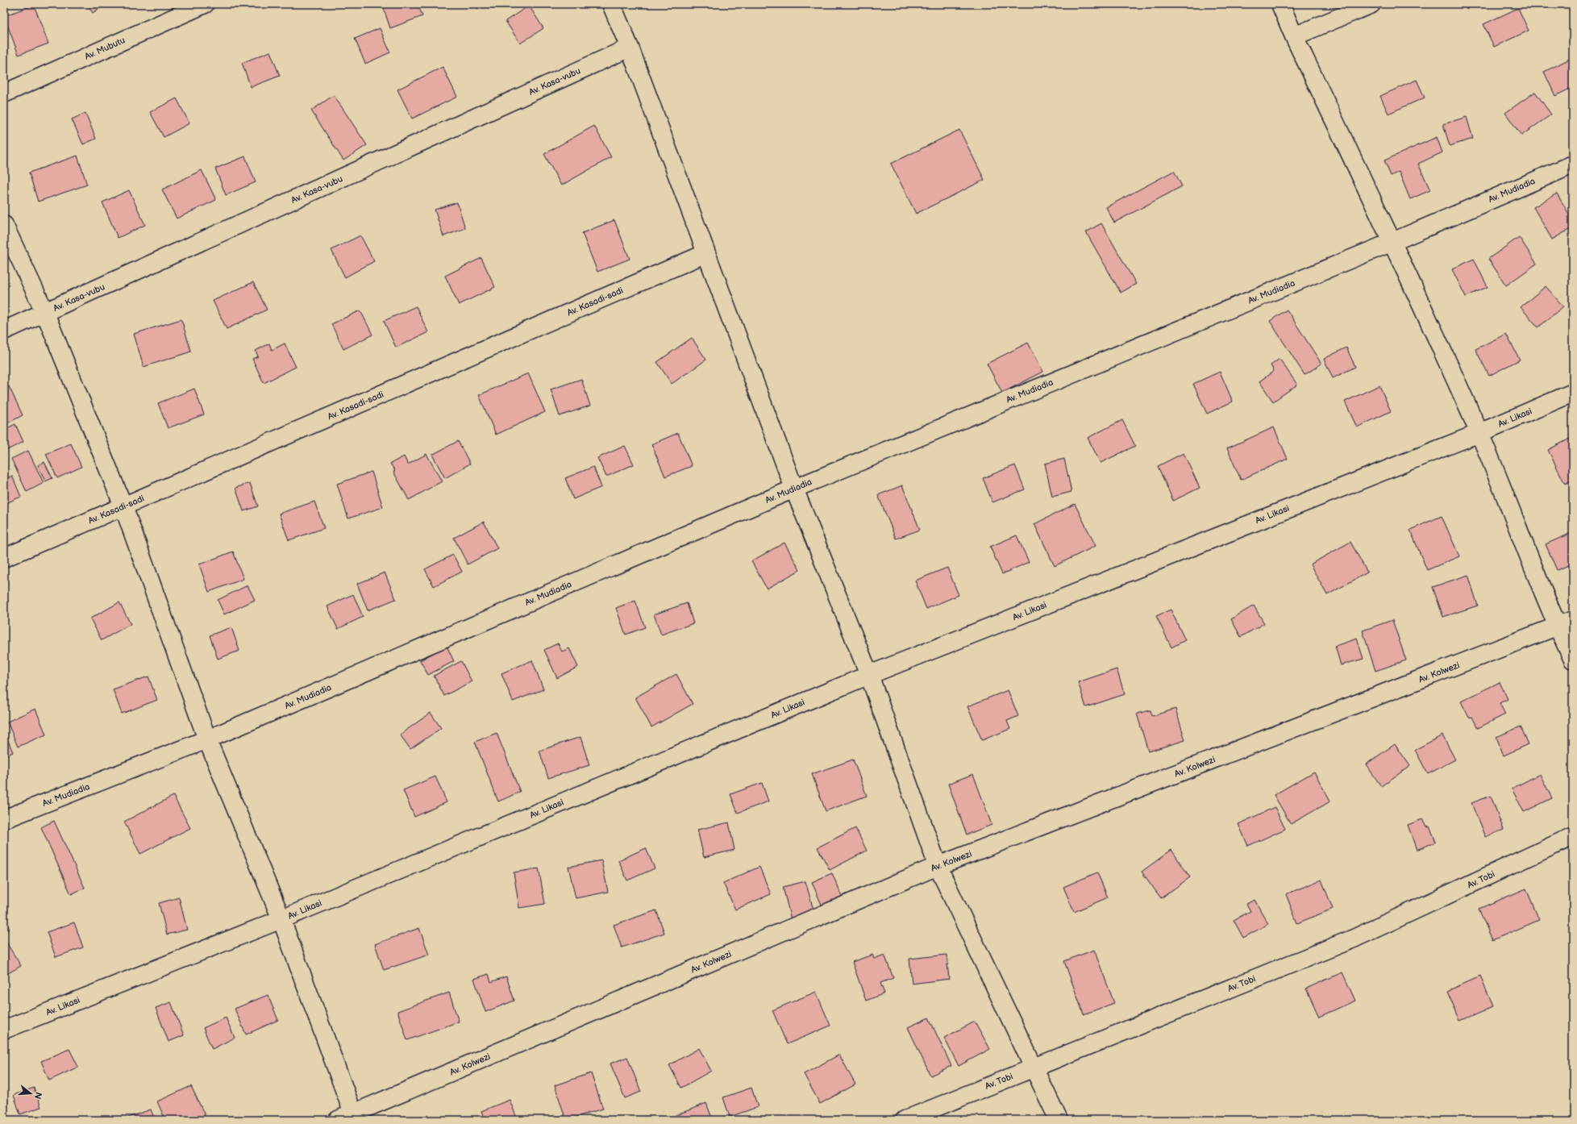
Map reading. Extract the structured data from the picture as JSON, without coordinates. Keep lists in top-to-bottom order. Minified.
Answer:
{"streets":{"street":["Av. Mubutu","Av. Kasa-vubu","Av. Mudiadia","Av. Kasadi-sadi","Av. Likasi","Av. Kolwezi","Av. Tobi"]},"north":"right"}
